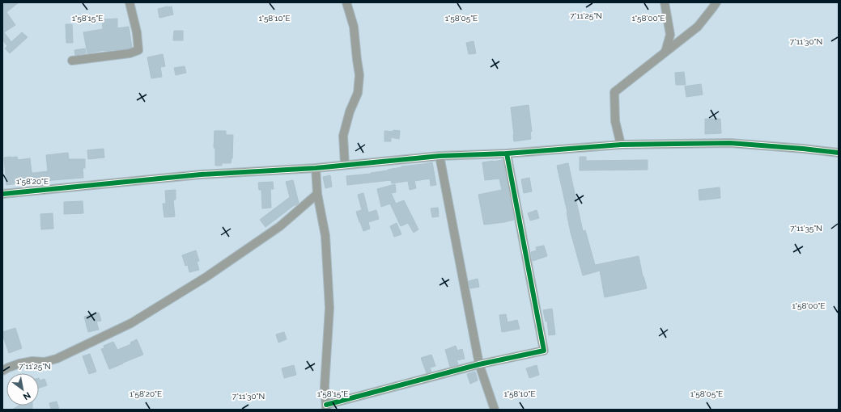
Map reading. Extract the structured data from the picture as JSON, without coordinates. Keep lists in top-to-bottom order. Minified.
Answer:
{"north":"bottom right","coordinates":["7°11'25\"N","1°58'15\"E","1°58'10\"E","1°58'05\"E","1°58'00\"E","7°11'30\"N","1°58'20\"E","7°11'35\"N"]}
